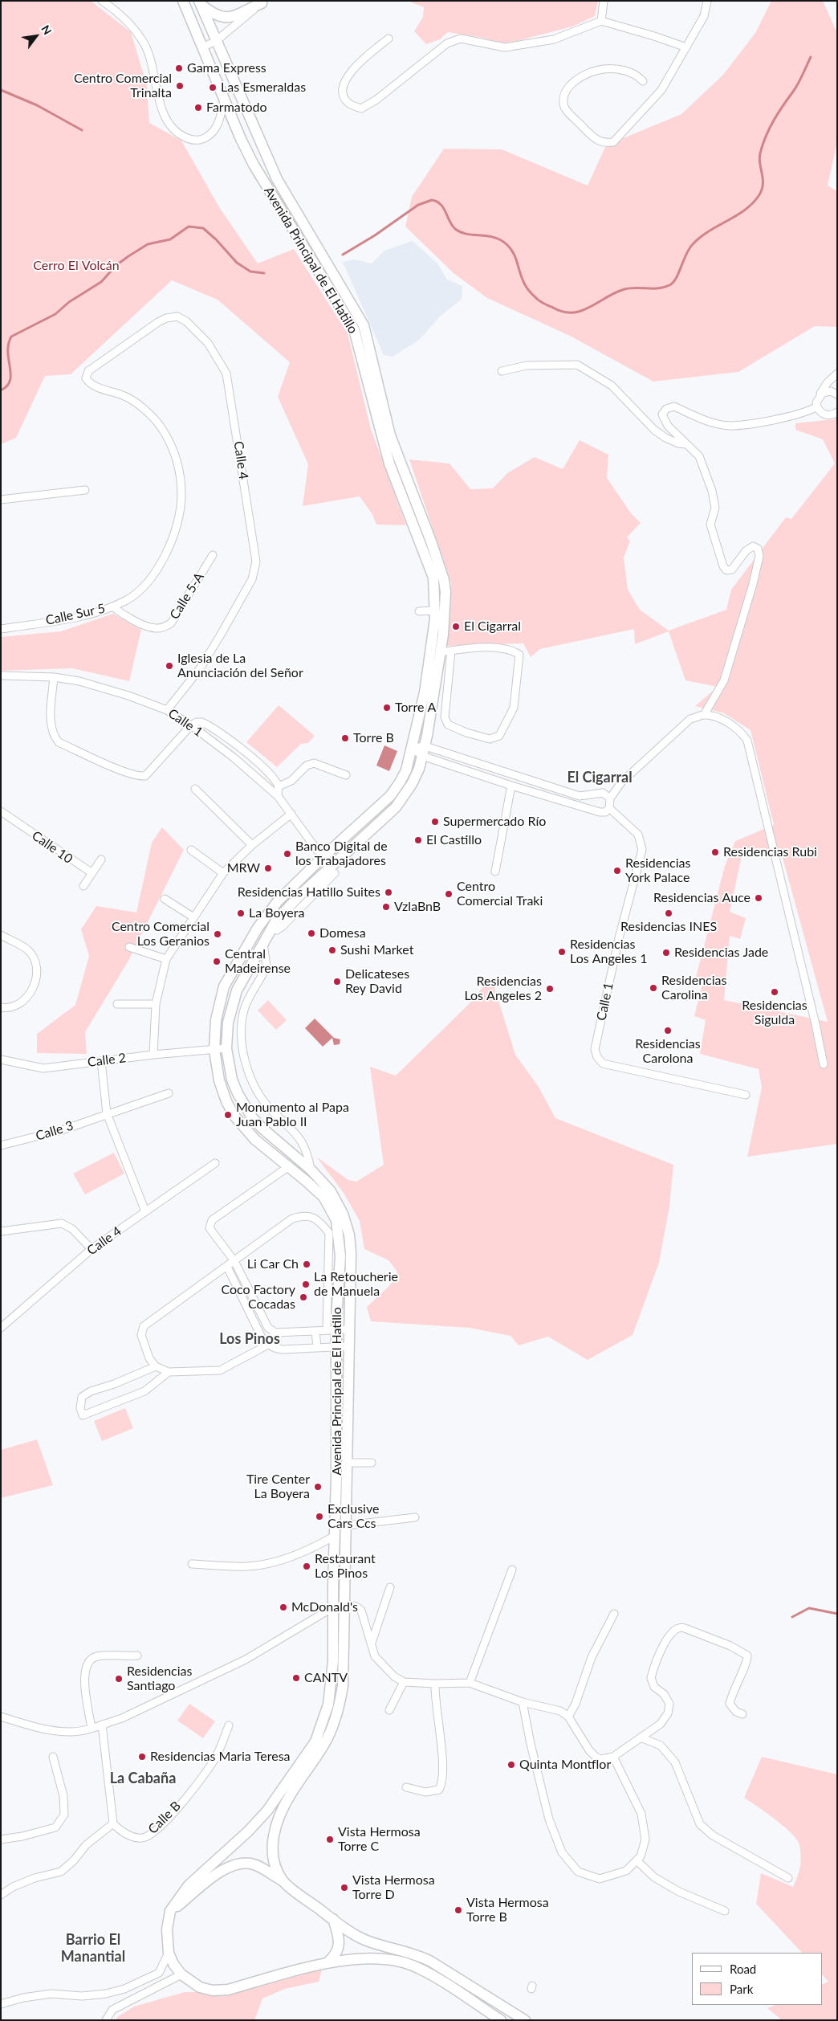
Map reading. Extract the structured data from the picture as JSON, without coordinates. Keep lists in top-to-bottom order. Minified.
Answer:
{"streets":{"main road":["Avenida Principal de El Hatillo"],"street":["Calle 4","Calle 5-A","Calle Sur 5","Calle 1","Calle 10","Calle 2","Calle 3","Calle B"]},"crossings":[["Avenida Principal de El Hatillo","Calle 1"],["Avenida Principal de El Hatillo","Calle 2"],["Calle 4","Calle Sur 5"],["Calle 4","Calle 1"],["Calle 5-A","Calle Sur 5"]],"districts":["El Cigarral","Los Pinos","La Cabaña","Barrio El Manantial"],"parks":["Cerro El Volcán"],"places":["Gama Express","Centro Comercial Trinalta","Las Esmeraldas","Farmatodo","El Cigarral","Iglesia de La Anunciación del Señor","Torre A","Torre B","Supermercado Río","El Castillo","Residencias Rubi","Banco Digital de los Trabajadores","MRW","Residencias York Palace","Residencias Hatillo Suites","Centro Comercial Traki","Residencias Auce","VzlaBnB","La Boyera","Residencias INES","Domesa","Centro Comercial Los Geranios","Sushi Market","Residencias Los Angeles 1","Residencias Jade","Central Madeirense","Delicateses Rey David","Residencias Carolina","Residencias Los Angeles 2","Residencias Sigulda","Residencias Carolona","Monumento al Papa Juan Pablo II","Li Car Ch","La Retoucherie de Manuela","Coco Factory Cocadas","Tire Center La Boyera","Exclusive Cars Ccs","Restaurant Los Pinos","McDonald's","CANTV","Residencias Santiago","Residencias Maria Teresa","Quinta Montflor","Vista Hermosa Torre C","Vista Hermosa Torre D","Vista Hermosa Torre B"],"legend":["Road","Park"],"north":"top right"}
